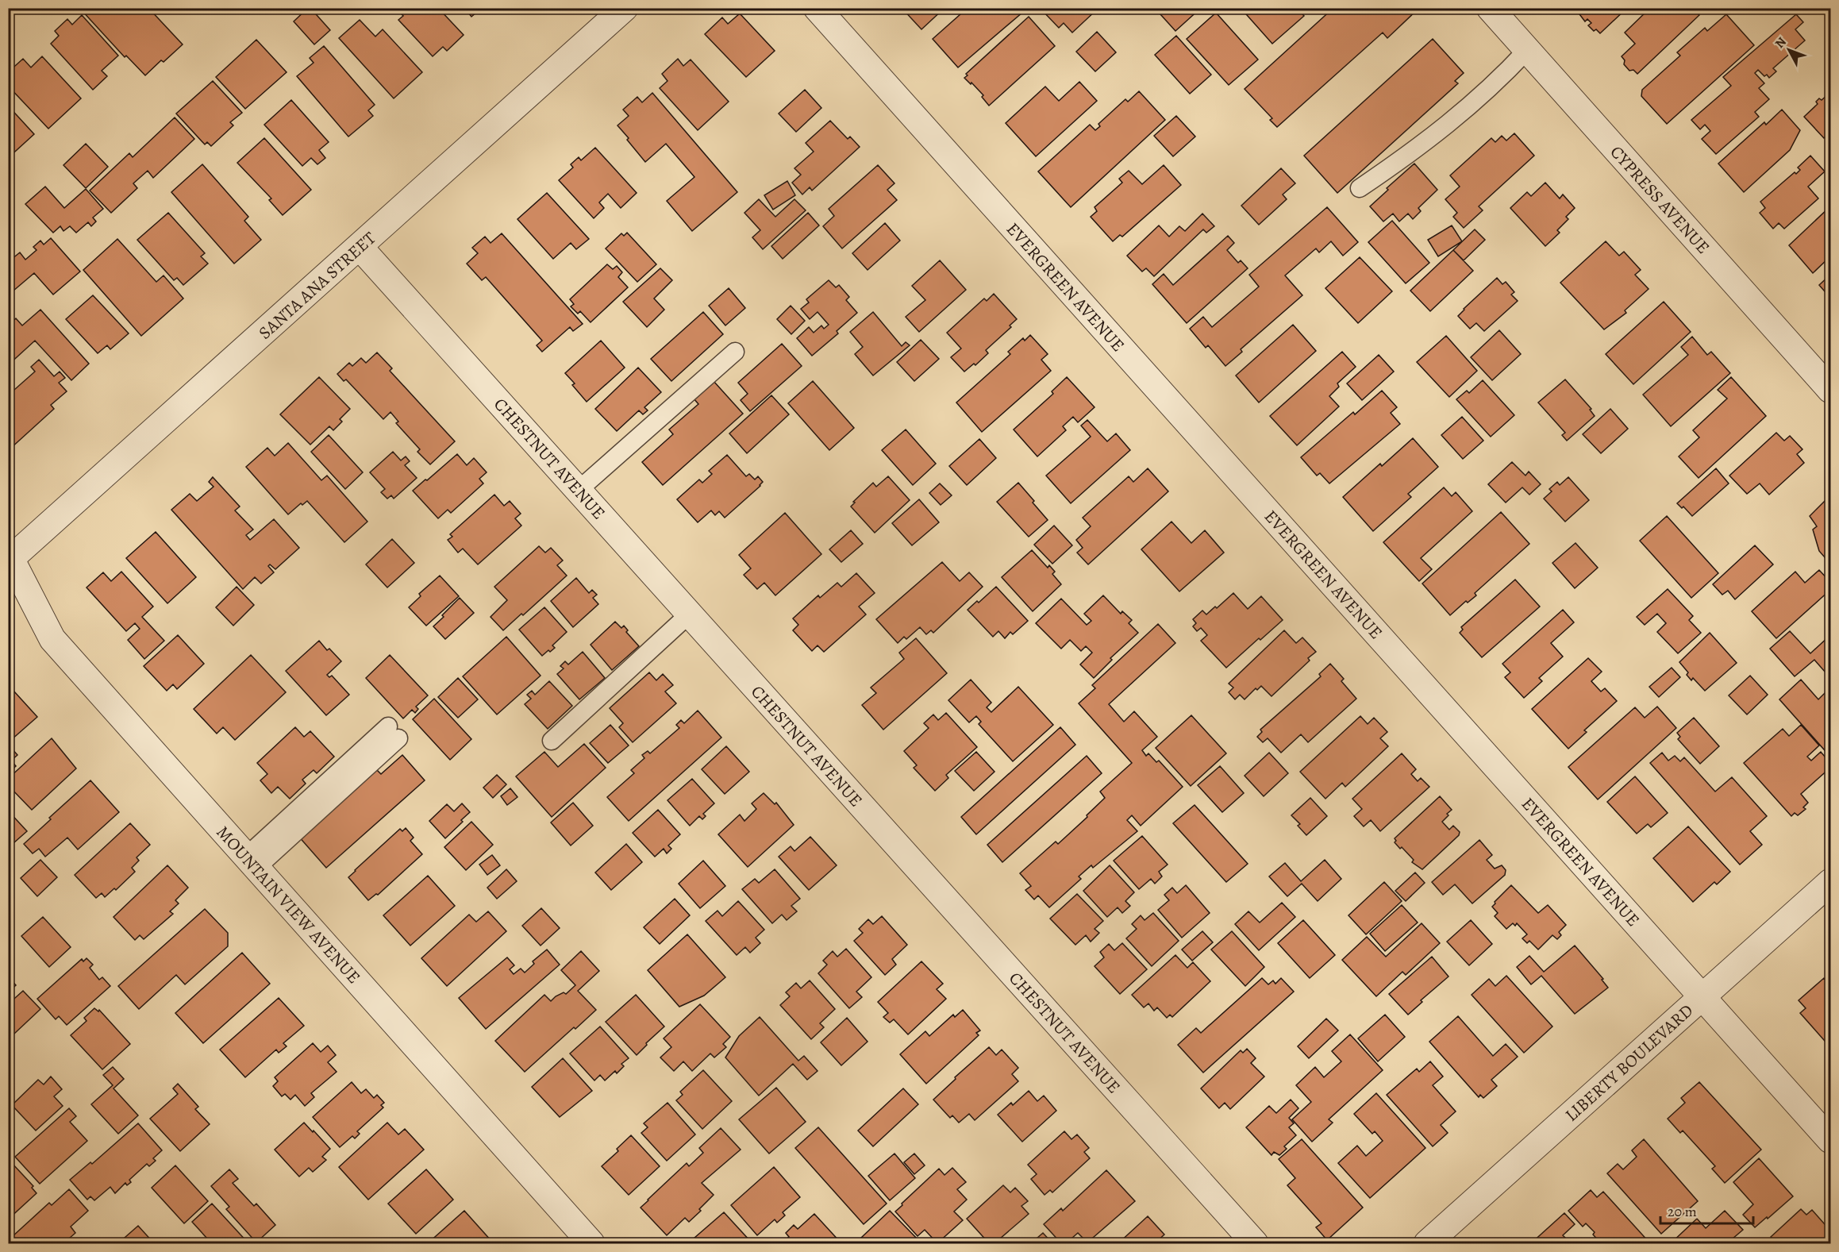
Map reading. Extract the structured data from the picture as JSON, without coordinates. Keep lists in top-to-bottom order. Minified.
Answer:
{"streets":{"street":["CYPRESS AVENUE","SANTA ANA STREET","EVERGREEN AVENUE","CHESTNUT AVENUE","MOUNTAIN VIEW AVENUE","LIBERTY BOULEVARD"]},"crossings":[["SANTA ANA STREET","CHESTNUT AVENUE"],["SANTA ANA STREET","MOUNTAIN VIEW AVENUE"],["EVERGREEN AVENUE","LIBERTY BOULEVARD"]],"scale_bar":"20 m","north":"top left"}
